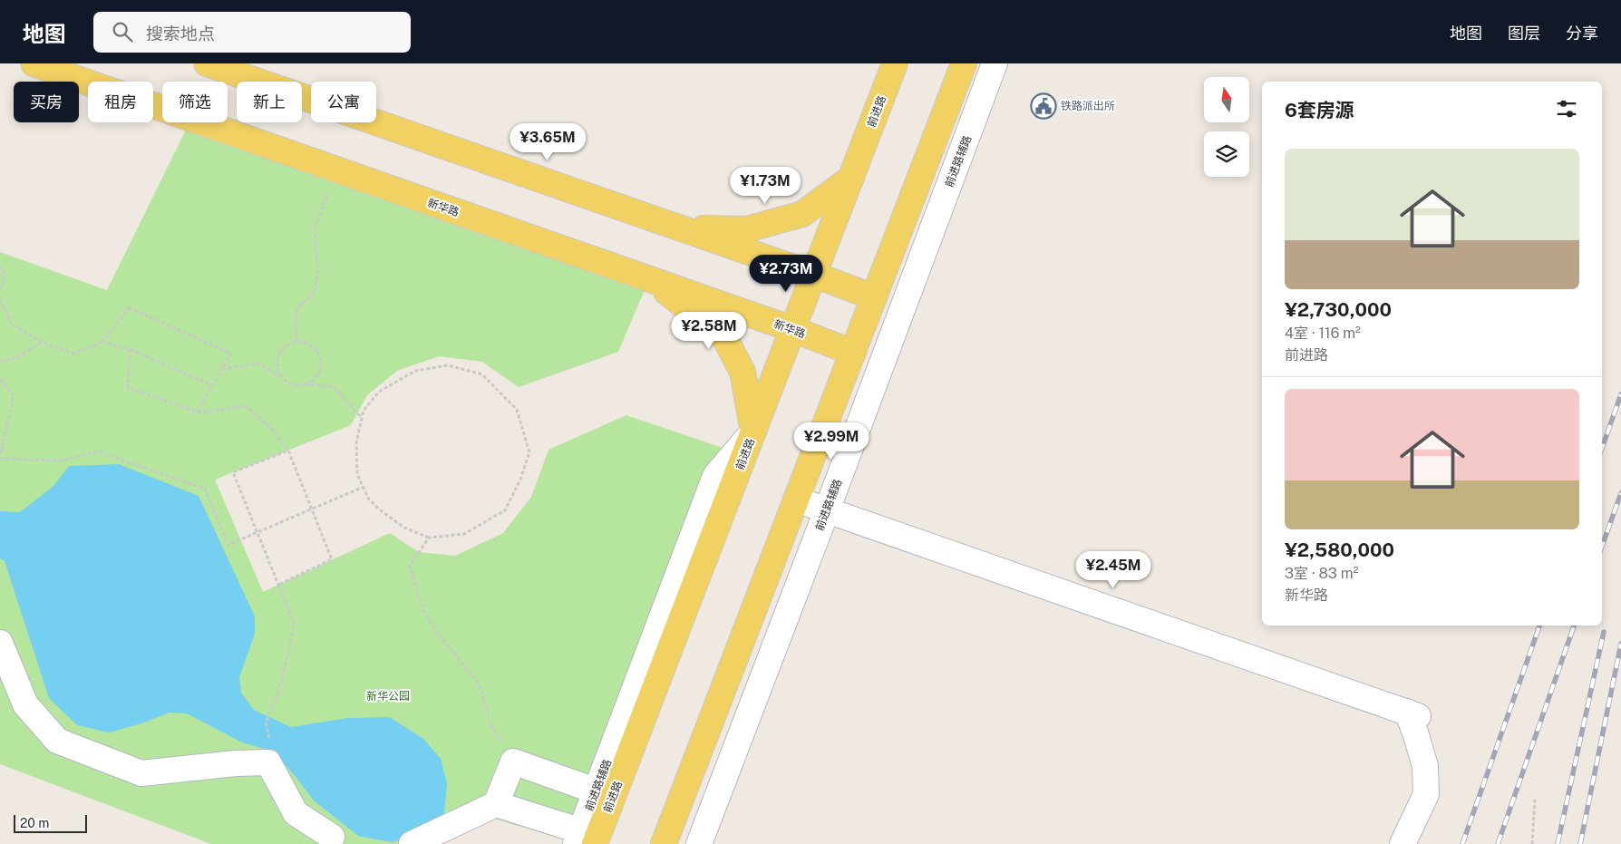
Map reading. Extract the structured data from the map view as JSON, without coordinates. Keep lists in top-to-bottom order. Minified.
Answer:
{"streets":{"main road":["前进路","新华路"],"street":["前进路辅路"]},"crossings":[["前进路","新华路"]],"parks":["新华公园"],"places":{"public building":["铁路派出所"]},"scale_bar":"20 m","north":"top","page":{"header":"地图","search":"搜索地点","nav":["地图","图层","分享"],"chip":["买房","租房","筛选","新上","公寓"],"heading":"6套房源","price":["¥3.65M","¥1.73M","¥2.73M","¥2.58M","¥2.99M","¥2.45M"],"list":[{"name":"¥2,730,000","note":"4室 · 116 m² · 前进路"},{"name":"¥2,580,000","note":"3室 · 83 m² · 新华路"}],"scale":"20 m"}}
